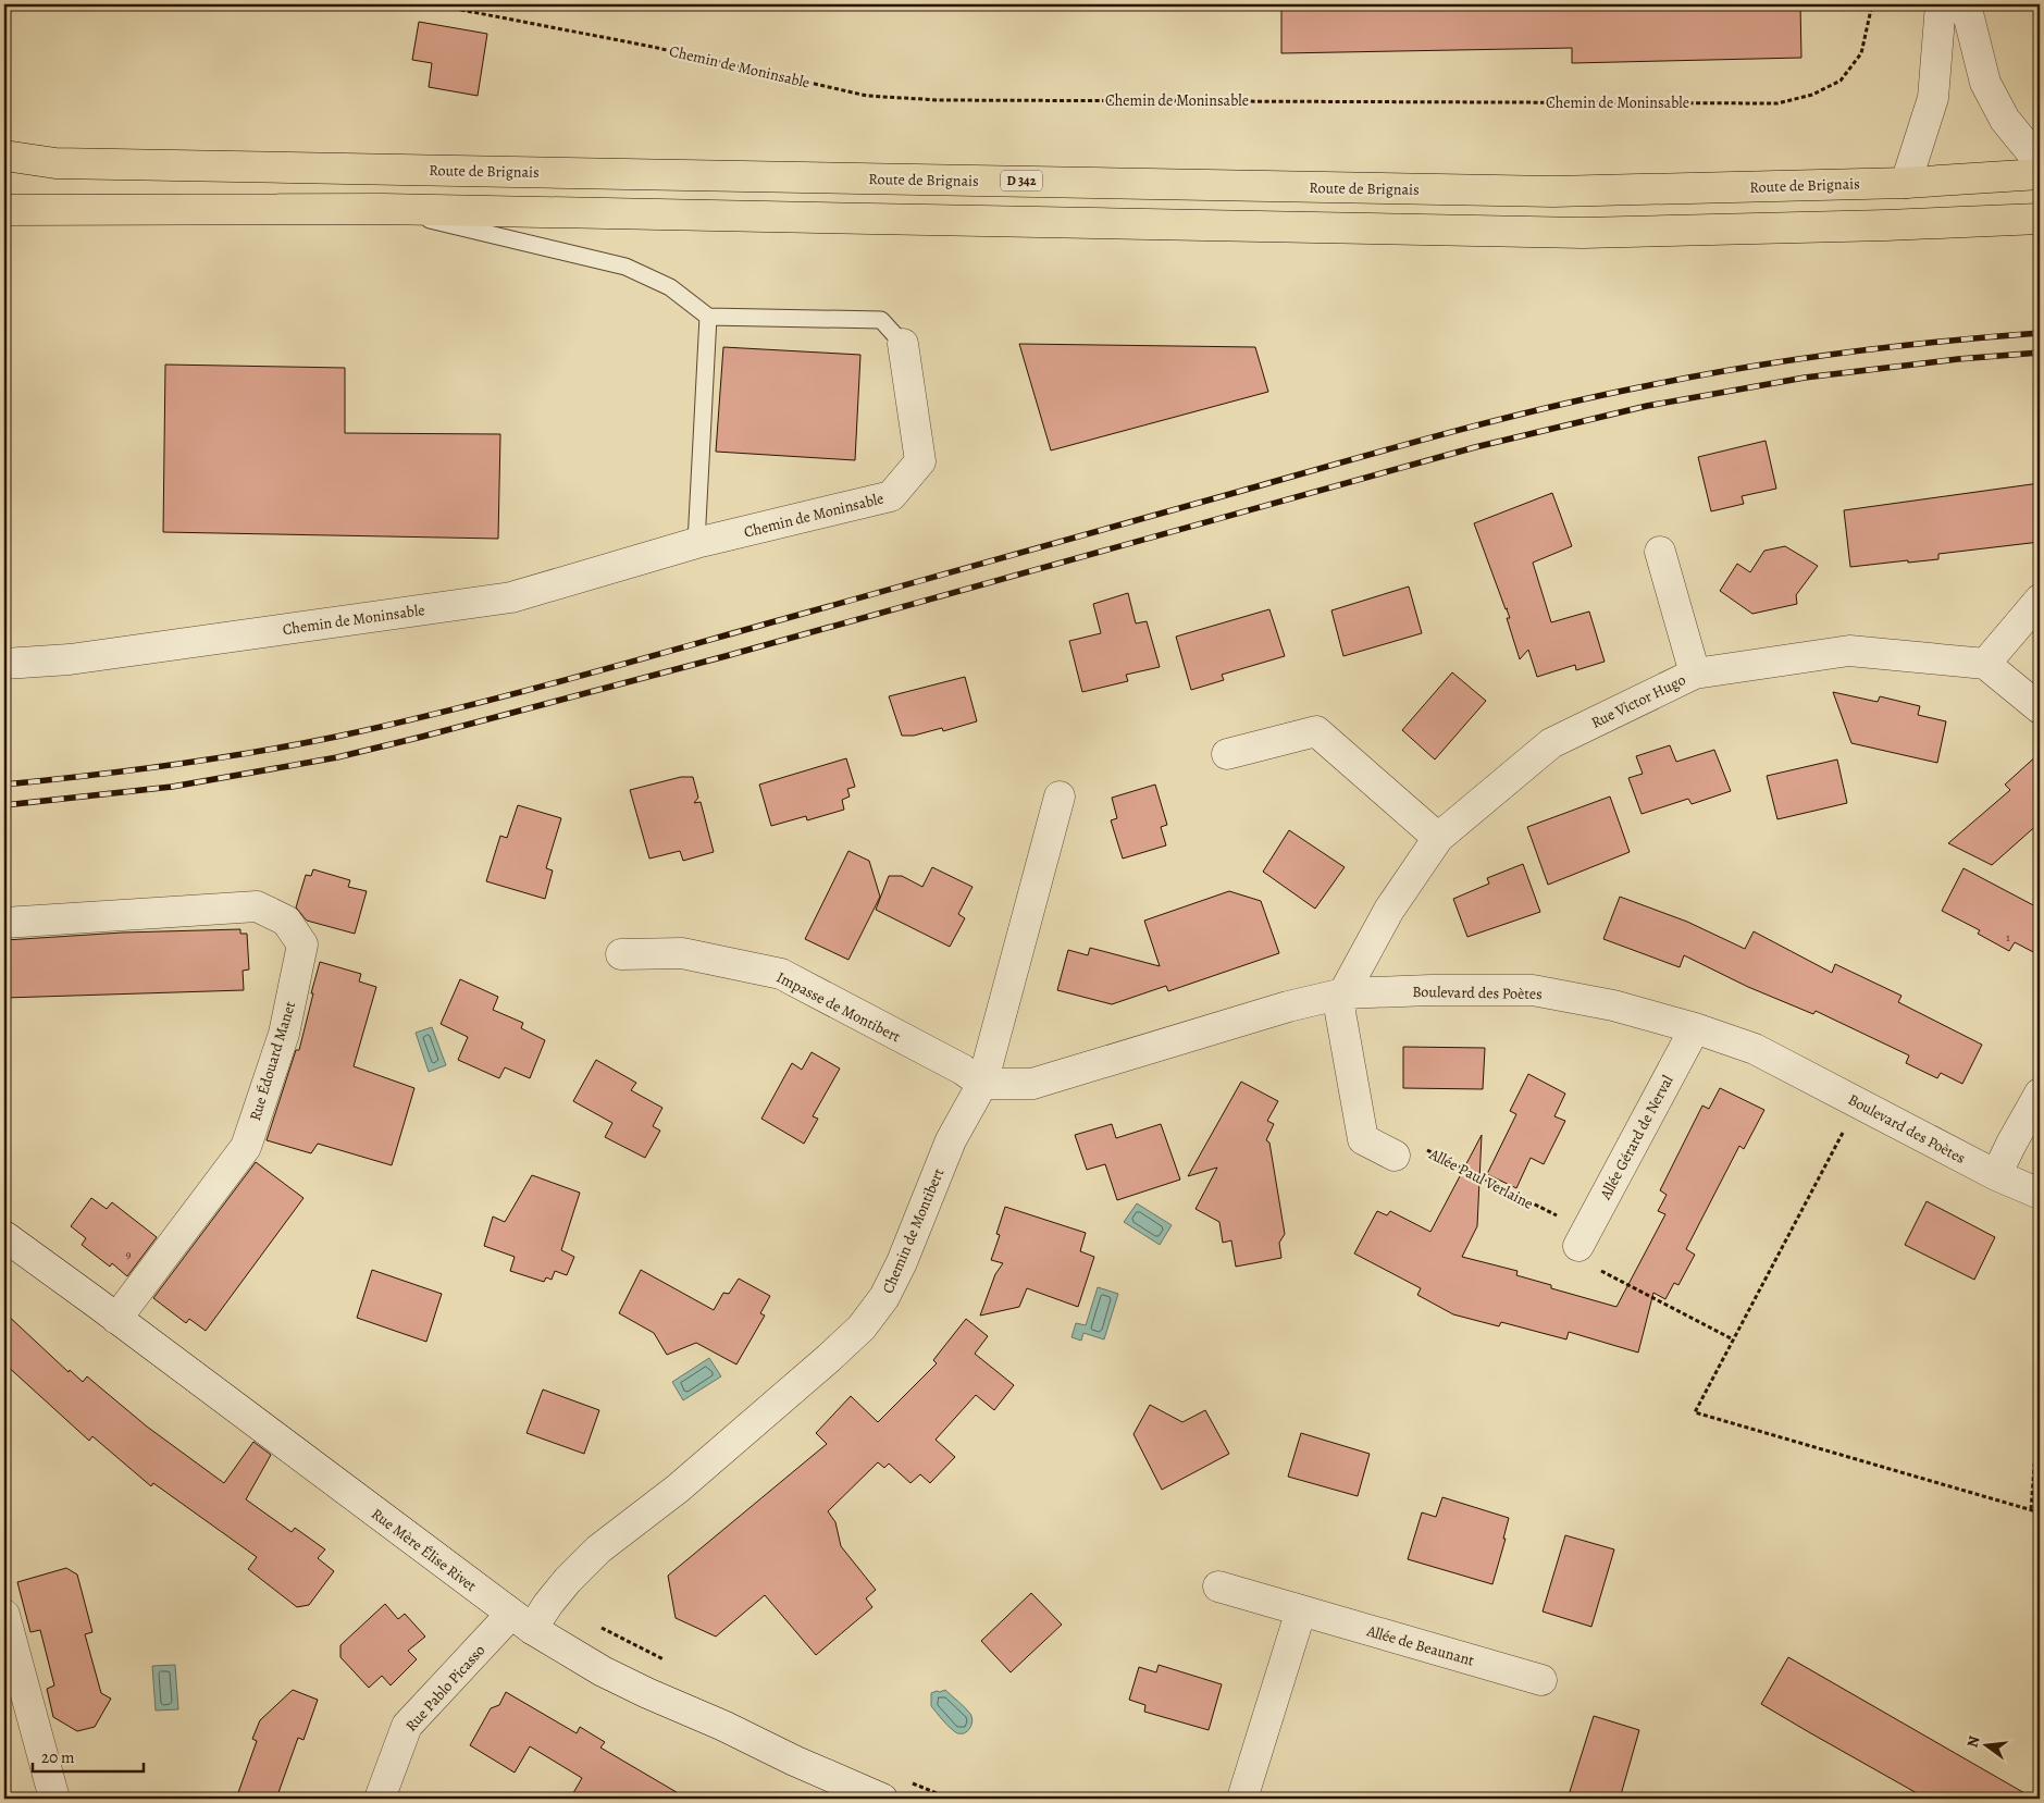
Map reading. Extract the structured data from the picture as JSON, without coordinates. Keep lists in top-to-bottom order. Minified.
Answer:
{"streets":{"main road":["Route de Brignais","D 342"],"street":["Chemin de Moninsable","Rue Victor Hugo","Boulevard des Poètes","Impasse de Montibert","Rue Édouard Manet","Allée Gérard de Nerval","Chemin de Montibert","Rue Mère Élise Rivet","Allée de Beaunant","Rue Pablo Picasso"],"path":["Allée Paul Verlaine"]},"crossings":[["Rue Victor Hugo","Boulevard des Poètes"],["Boulevard des Poètes","Impasse de Montibert"],["Boulevard des Poètes","Allée Gérard de Nerval"],["Boulevard des Poètes","Chemin de Montibert"],["Impasse de Montibert","Chemin de Montibert"],["Rue Édouard Manet","Rue Mère Élise Rivet"],["Allée Gérard de Nerval","Allée Paul Verlaine"],["Chemin de Montibert","Rue Mère Élise Rivet"],["Chemin de Montibert","Rue Pablo Picasso"],["Rue Mère Élise Rivet","Rue Pablo Picasso"]],"house_numbers":["1","9"],"scale_bar":"20 m","north":"left"}
